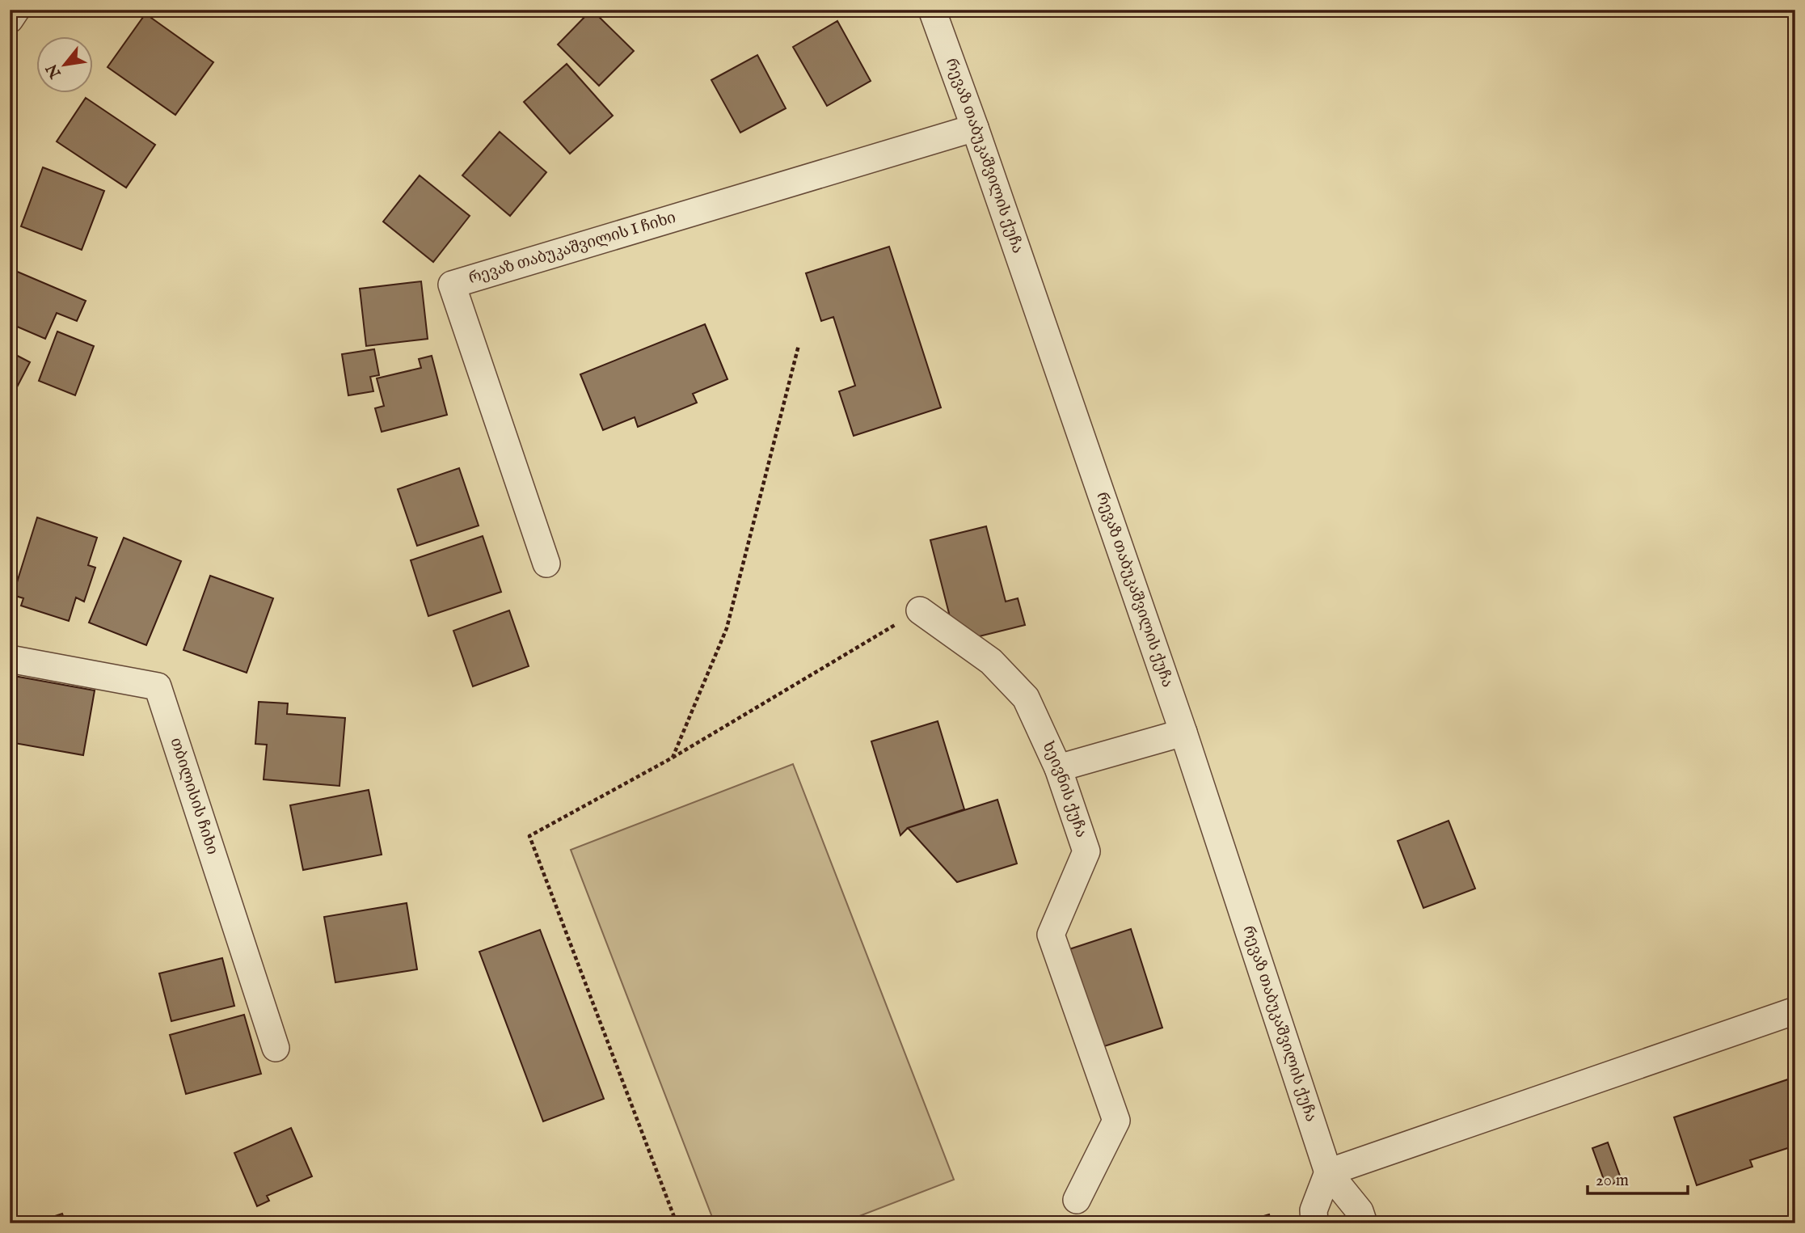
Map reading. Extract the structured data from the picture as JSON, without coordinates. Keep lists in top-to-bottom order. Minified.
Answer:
{"streets":{"street":["რევაზ თაბუკაშვილის ქუჩა","რევაზ თაბუკაშვილის I ჩიხი","ხეივნის ქუჩა","თბილისის ჩიხი"]},"crossings":[["რევაზ თაბუკაშვილის ქუჩა","რევაზ თაბუკაშვილის I ჩიხი"]],"scale_bar":"20 m","north":"bottom left"}
